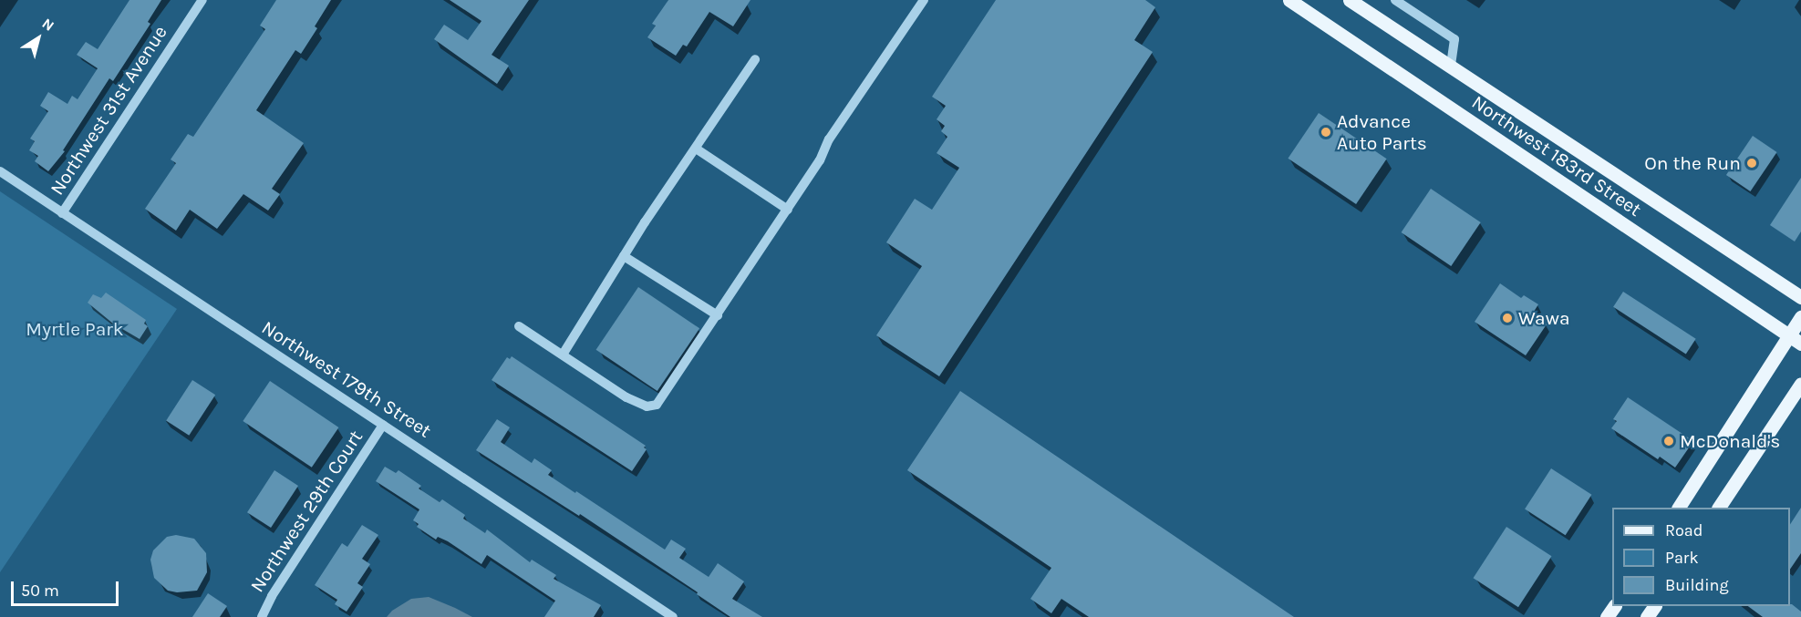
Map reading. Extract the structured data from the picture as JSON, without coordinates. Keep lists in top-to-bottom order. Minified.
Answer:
{"streets":{"main road":["Northwest 183rd Street"],"street":["Northwest 31st Avenue","Northwest 179th Street","Northwest 29th Court"]},"crossings":[["Northwest 31st Avenue","Northwest 179th Street"],["Northwest 179th Street","Northwest 29th Court"]],"parks":["Myrtle Park"],"places":["Advance Auto Parts","On the Run","Wawa","McDonald's"],"legend":["Road","Park","Building"],"scale_bar":"50 m","north":"top right"}
